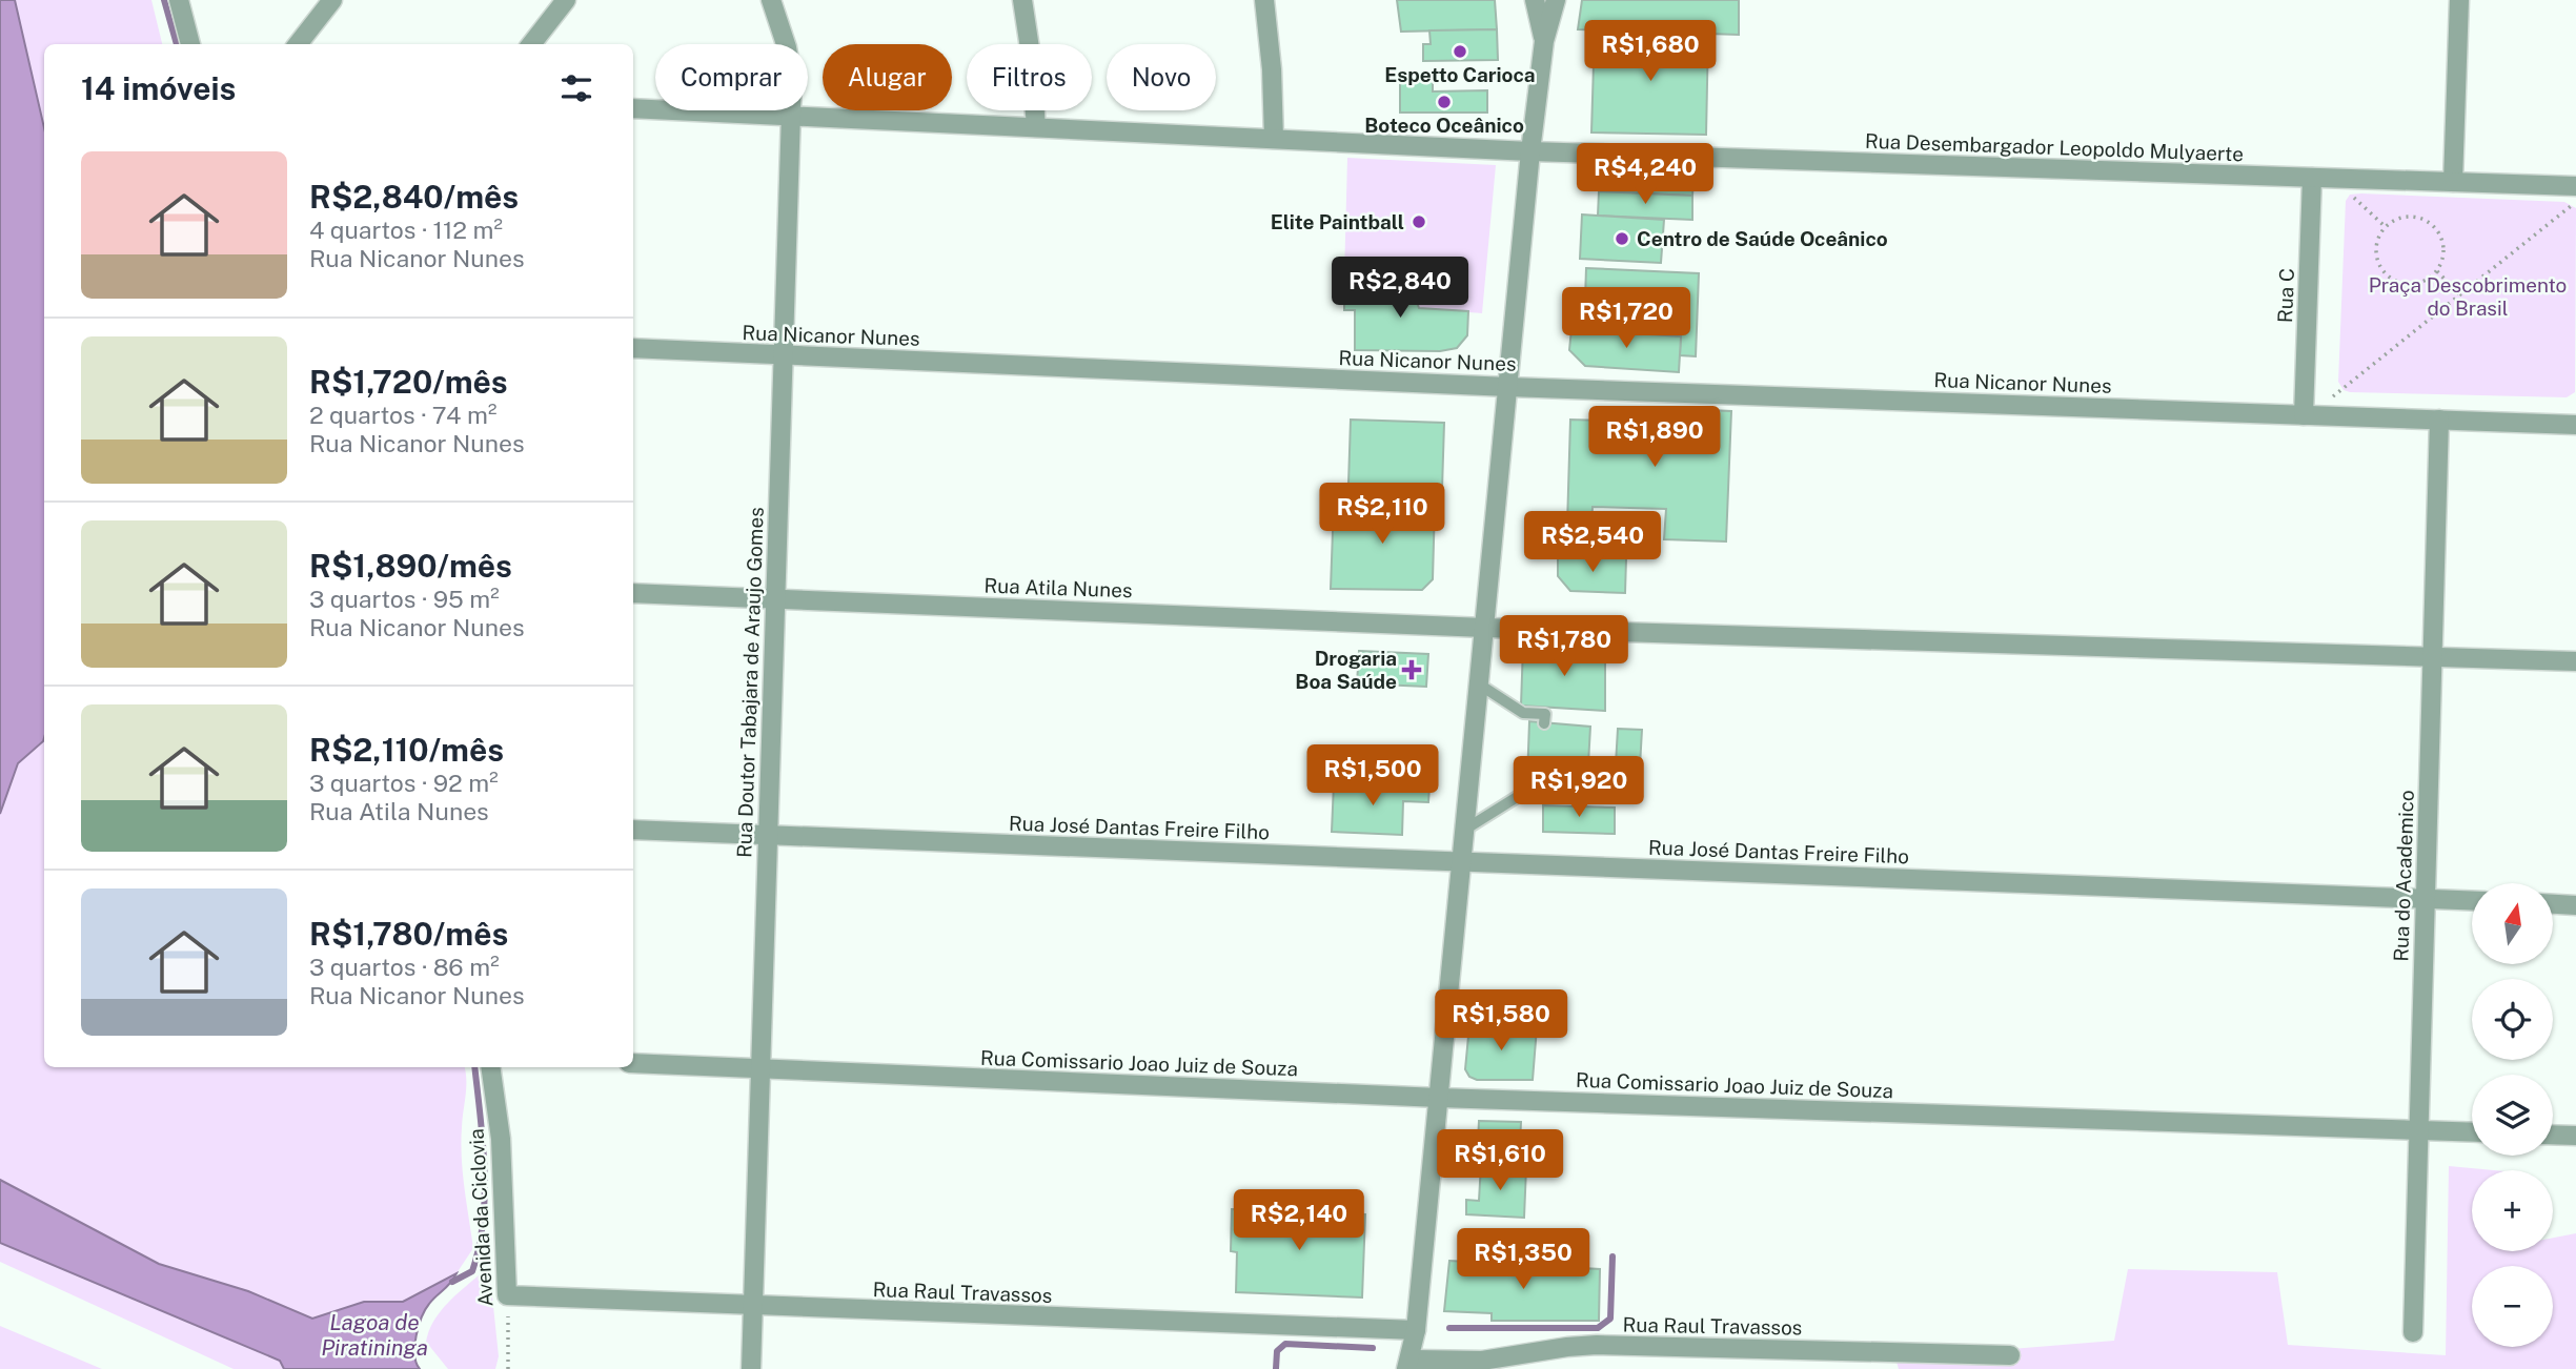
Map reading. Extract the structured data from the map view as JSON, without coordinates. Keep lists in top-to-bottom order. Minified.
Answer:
{"streets":{"street":["Rua Desembargador Leopoldo Mulyaerte","Rua C","Rua Nicanor Nunes","Rua Atila Nunes","Rua Doutor Tabajara de Araujo Gomes","Rua José Dantas Freire Filho","Rua do Academico","Rua Comissario Joao Juiz de Souza","Avenida da Ciclovia","Rua Raul Travassos"]},"crossings":[["Rua Desembargador Leopoldo Mulyaerte","Rua C"],["Rua Desembargador Leopoldo Mulyaerte","Rua Doutor Tabajara de Araujo Gomes"],["Rua C","Rua Nicanor Nunes"],["Rua Nicanor Nunes","Rua Doutor Tabajara de Araujo Gomes"],["Rua Nicanor Nunes","Rua do Academico"],["Rua Atila Nunes","Rua Doutor Tabajara de Araujo Gomes"],["Rua Doutor Tabajara de Araujo Gomes","Rua José Dantas Freire Filho"],["Rua Doutor Tabajara de Araujo Gomes","Rua Comissario Joao Juiz de Souza"],["Rua Doutor Tabajara de Araujo Gomes","Rua Raul Travassos"],["Rua José Dantas Freire Filho","Rua do Academico"],["Rua do Academico","Rua Comissario Joao Juiz de Souza"],["Avenida da Ciclovia","Rua Raul Travassos"]],"water":["Lagoa de Piratininga"],"parks":["Praça Descobrimento do Brasil"],"places":{"other":["Espetto Carioca","Boteco Oceânico","Elite Paintball","Centro de Saúde Oceânico"],"health":["Drogaria Boa Saúde"]},"north":"top","page":{"price":["R$1,680","R$4,240","R$2,840","R$1,720","R$1,890","R$2,110","R$2,540","R$1,780","R$1,500","R$1,920","R$1,580","R$1,610","R$2,140","R$1,350"],"chip":["Comprar","Alugar","Filtros","Novo"],"heading":"14 imóveis","list":[{"name":"R$2,840/mês","note":"4 quartos · 112 m² · Rua Nicanor Nunes"},{"name":"R$1,720/mês","note":"2 quartos · 74 m² · Rua Nicanor Nunes"},{"name":"R$1,890/mês","note":"3 quartos · 95 m² · Rua Nicanor Nunes"},{"name":"R$2,110/mês","note":"3 quartos · 92 m² · Rua Atila Nunes"},{"name":"R$1,780/mês","note":"3 quartos · 86 m² · Rua Nicanor Nunes"}],"map_buttons":["+","−"]}}
